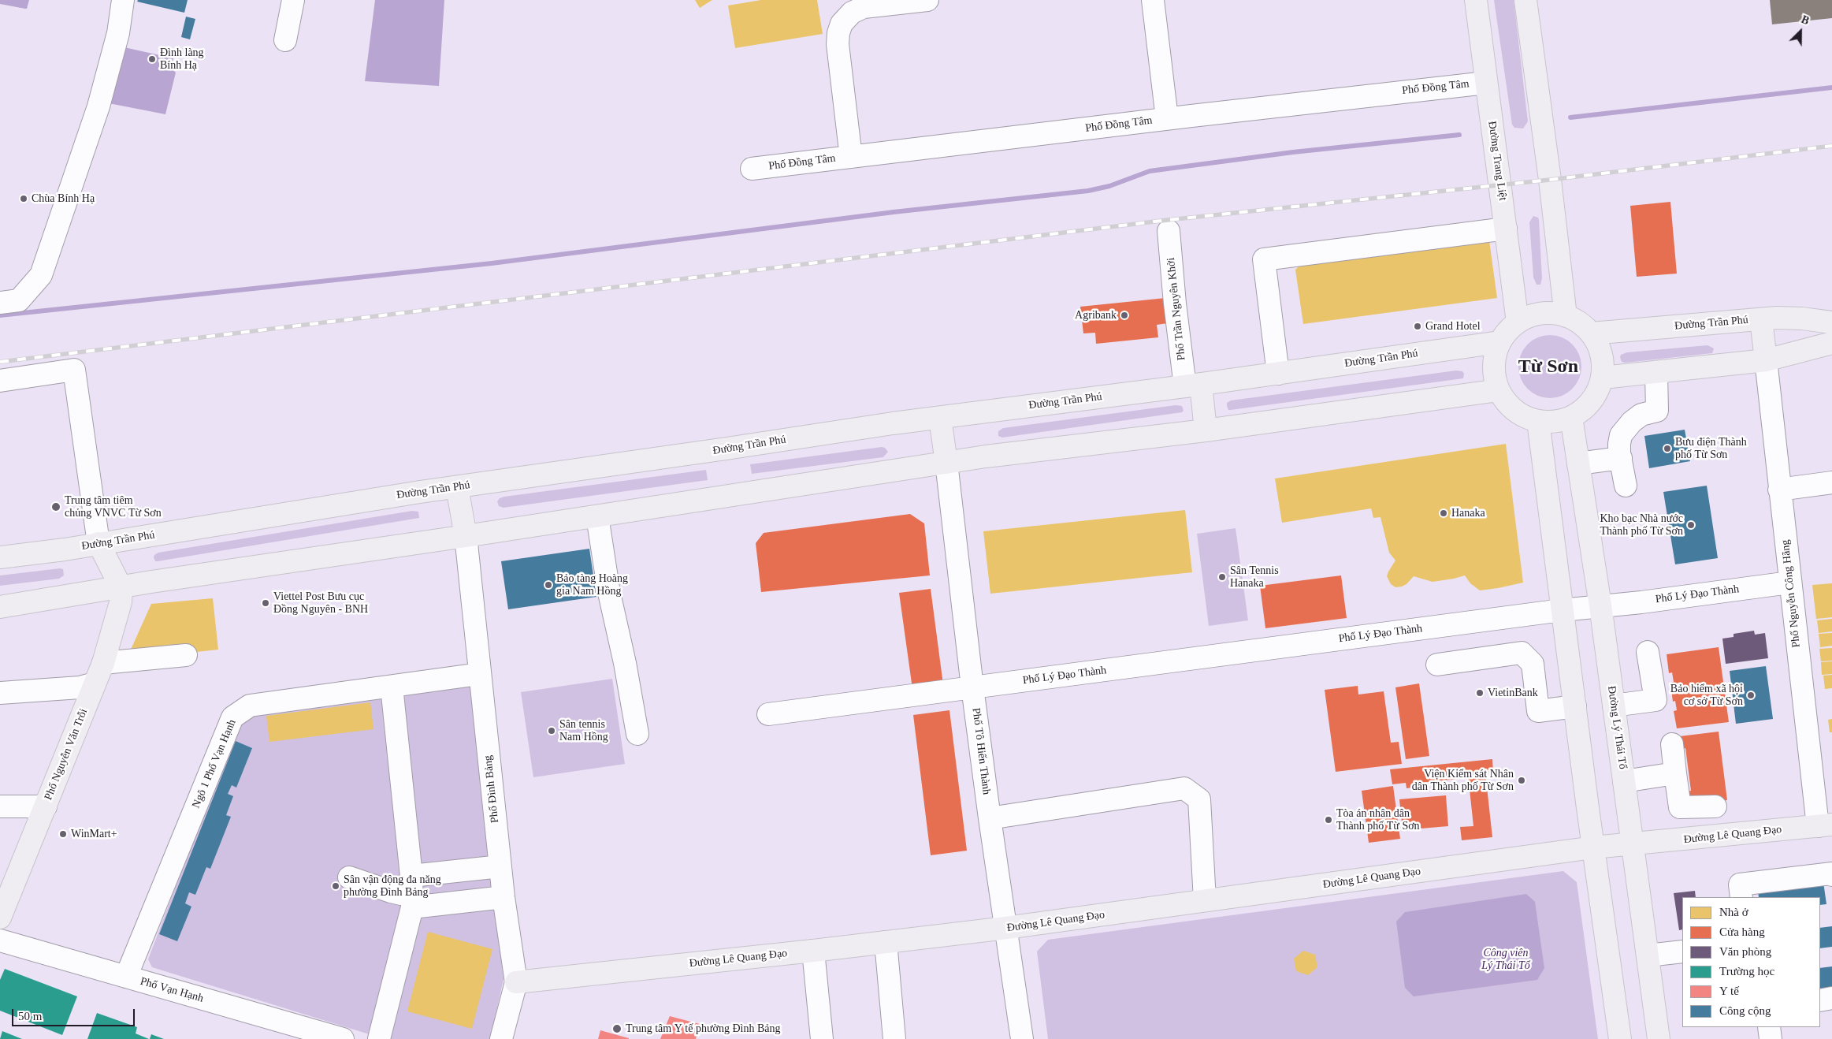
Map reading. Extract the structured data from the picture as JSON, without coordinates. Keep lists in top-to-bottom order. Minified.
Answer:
{"streets":{"main road":["Đường Trang Liệt","Đường Trần Phú","Đường Lý Thái Tổ","Phố Nguyễn Văn Trỗi","Đường Lê Quang Đạo"],"street":["Phố Đồng Tâm","Phố Trần Nguyên Khởi","Phố Nguyễn Công Hãng","Phố Lý Đạo Thành","Phố Tô Hiến Thành","Ngõ 1 Phố Vạn Hạnh","Phố Đình Bảng","Phố Vạn Hạnh"]},"crossings":[["Phố Đồng Tâm","Đường Trang Liệt"],["Đường Trang Liệt","Đường Trần Phú"],["Đường Trang Liệt","Đường Lý Thái Tổ"],["Phố Trần Nguyên Khởi","Đường Trần Phú"],["Đường Trần Phú","Đường Lý Thái Tổ"],["Phố Nguyễn Công Hãng","Phố Lý Đạo Thành"],["Phố Nguyễn Công Hãng","Đường Lê Quang Đạo"],["Phố Lý Đạo Thành","Đường Lý Thái Tổ"],["Phố Lý Đạo Thành","Phố Tô Hiến Thành"],["Đường Lý Thái Tổ","Đường Lê Quang Đạo"],["Phố Tô Hiến Thành","Đường Lê Quang Đạo"],["Ngõ 1 Phố Vạn Hạnh","Phố Đình Bảng"],["Ngõ 1 Phố Vạn Hạnh","Phố Vạn Hạnh"],["Phố Đình Bảng","Đường Lê Quang Đạo"]],"districts":["Từ Sơn"],"parks":["Công viên Lý Thái Tổ"],"places":["Đình làng Bính Hạ","Chùa Bính Hạ","Agribank","Grand Hotel","Bưu điện Thành phố Từ Sơn","Trung tâm tiêm chủng VNVC Từ Sơn","Hanaka","Kho bạc Nhà nước Thành phố Từ Sơn","Sân Tennis Hanaka","Bảo tàng Hoàng gia Nam Hồng","Viettel Post Bưu cục Đồng Nguyên - BNH","VietinBank","Bảo hiểm xã hội cơ sở Từ Sơn","Sân tennis Nam Hồng","Viện Kiểm sát Nhân dân Thành phố Từ Sơn","Tòa án nhân dân Thành phố Từ Sơn","WinMart+","Sân vận động đa năng phường Đình Bảng","Trung tâm Y tế phường Đình Bảng"],"legend":["Nhà ở","Cửa hàng","Văn phòng","Trường học","Y tế","Công cộng"],"scale_bar":"50 m","north":"top right"}
